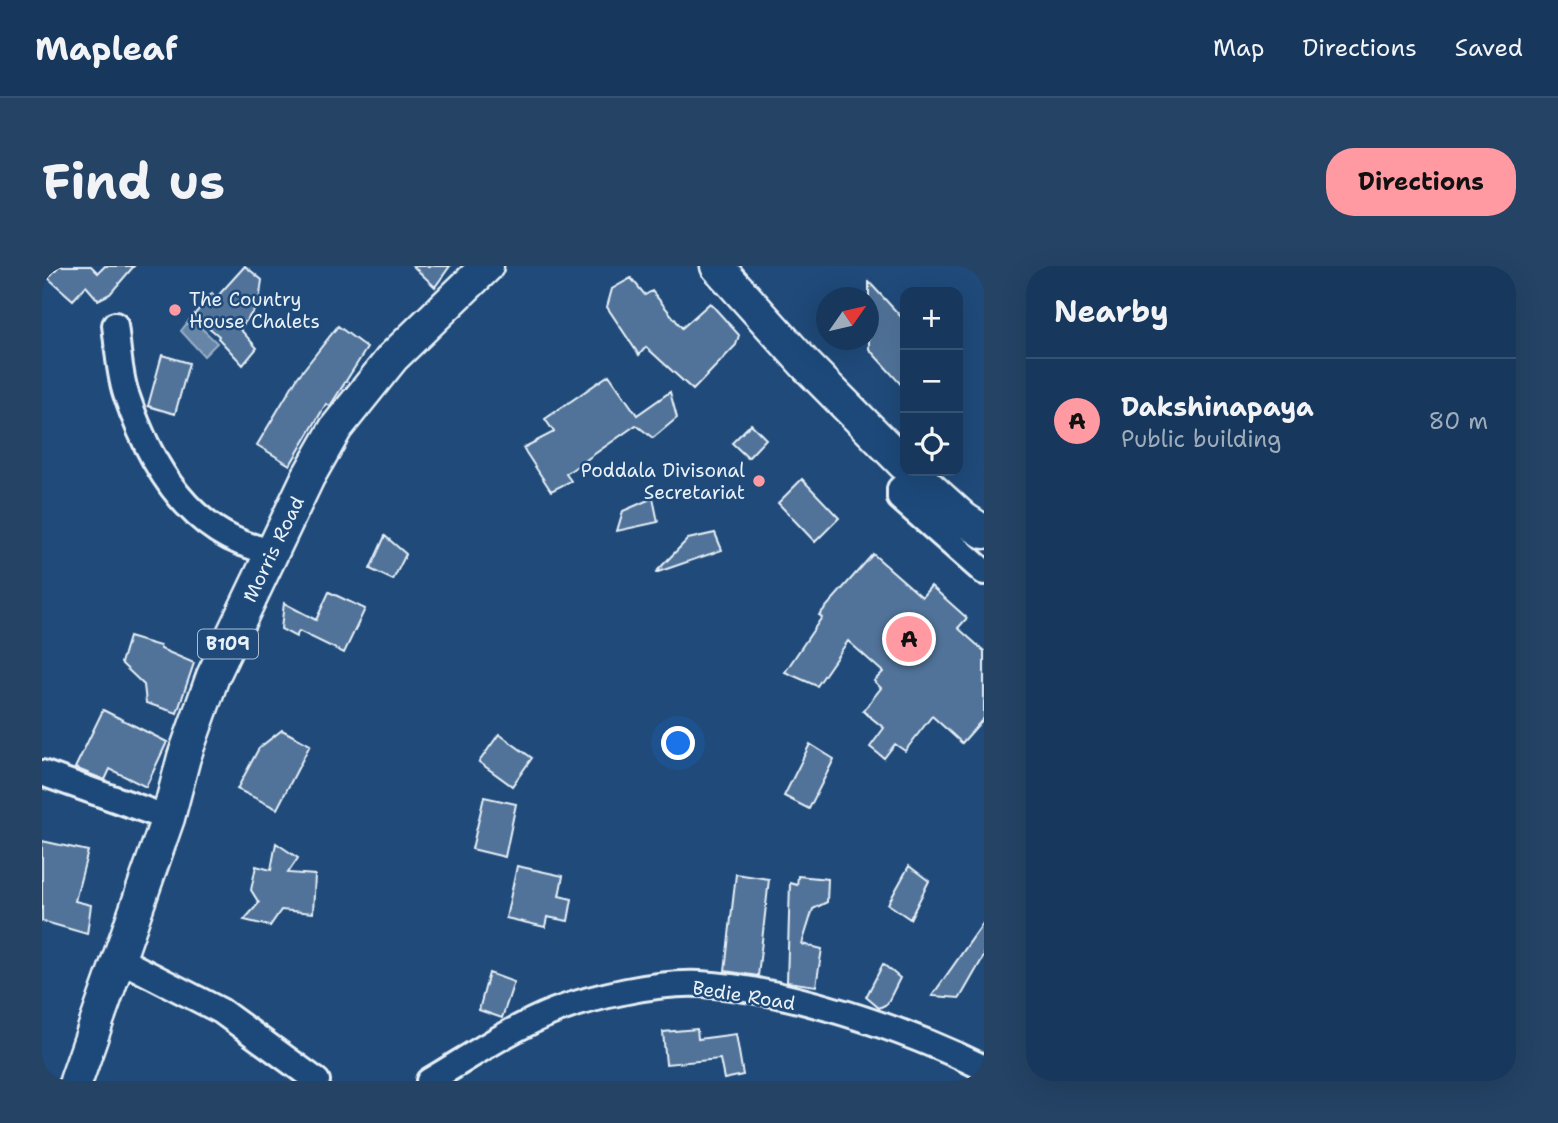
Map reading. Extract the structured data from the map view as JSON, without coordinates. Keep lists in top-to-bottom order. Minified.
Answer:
{"streets":{"main road":["Morris Road","B109"],"street":["Bedie Road"]},"places":["The Country House Chalets","Poddala Divisonal Secretariat"],"north":"top right","page":{"header":"Mapleaf","nav":["Map","Directions","Saved"],"buttons":"Directions","title":"Find us","heading":"Nearby","map_buttons":["+","−"],"list":[{"mark":"A","name":"Dakshinapaya","note":"Public building","value":"80 m"}],"pins":"A"}}
